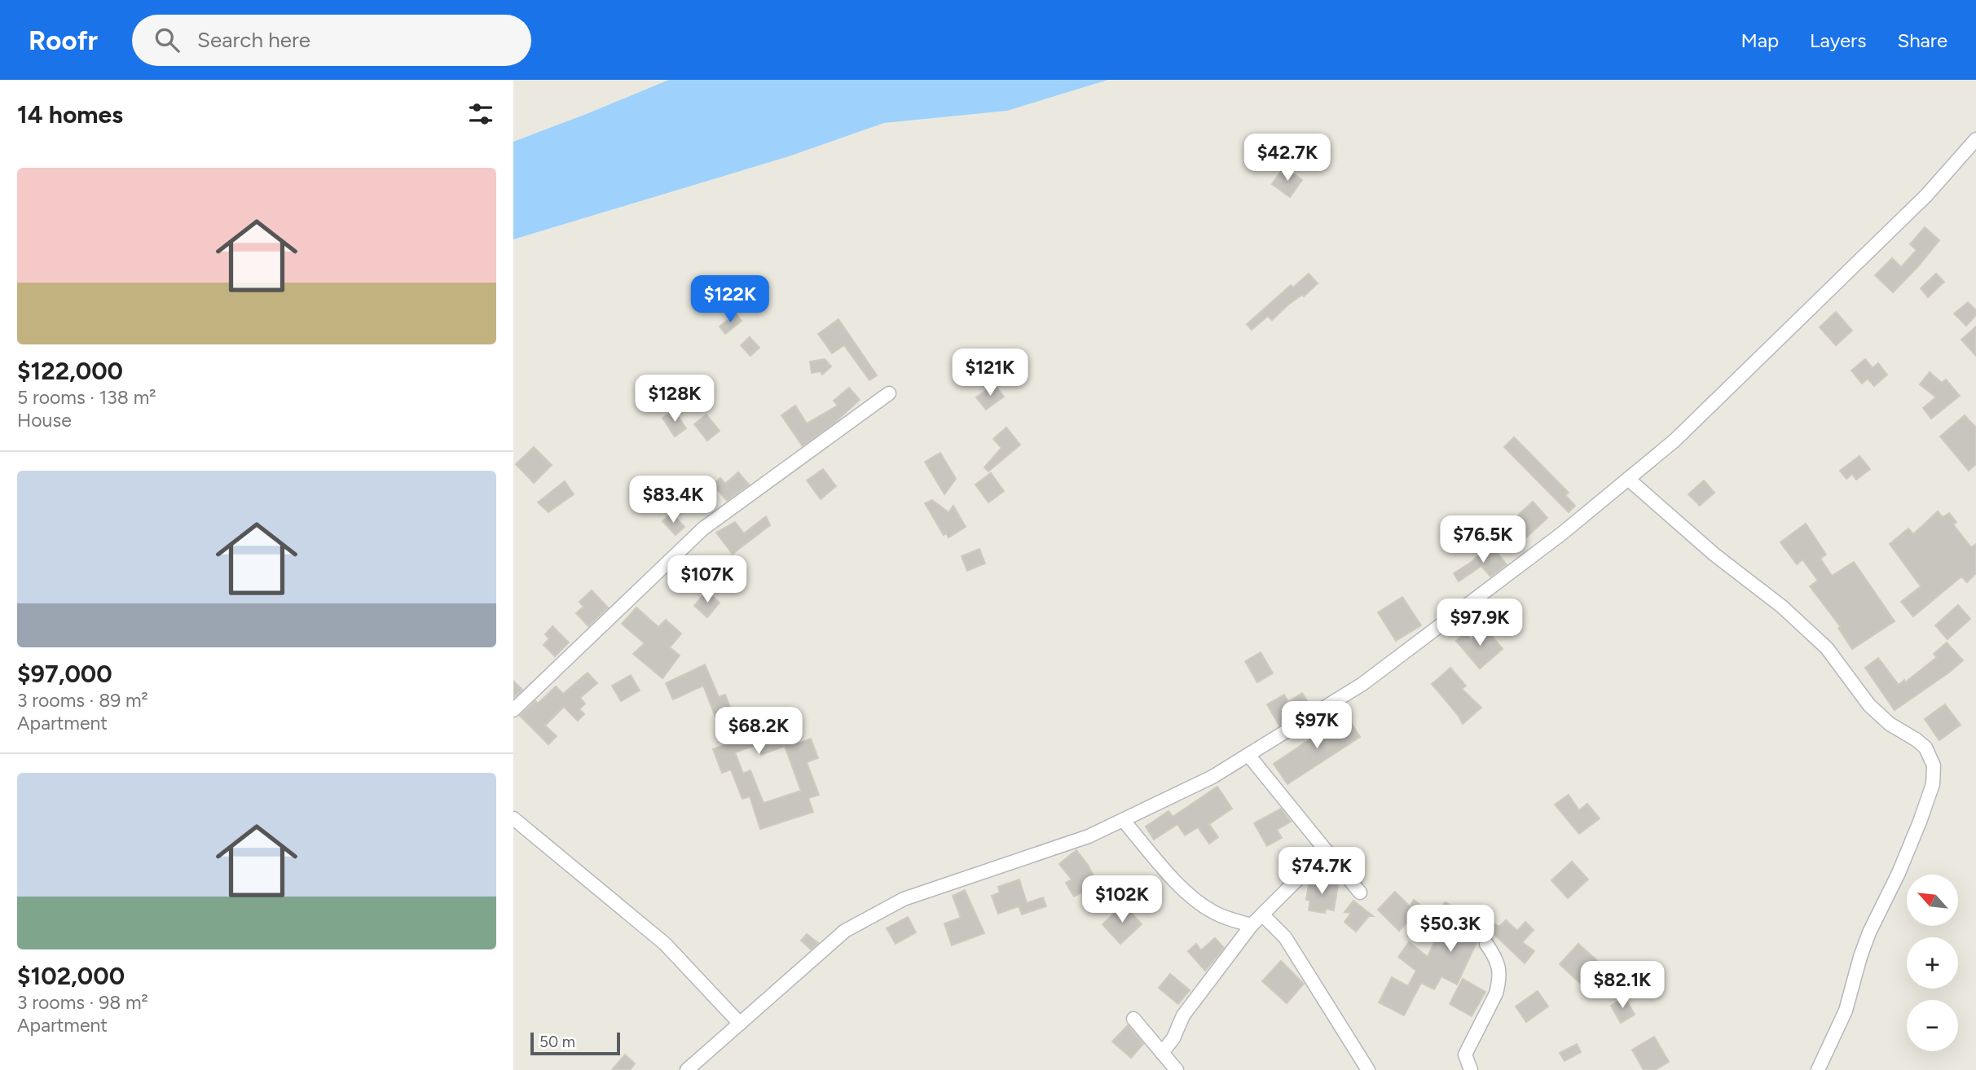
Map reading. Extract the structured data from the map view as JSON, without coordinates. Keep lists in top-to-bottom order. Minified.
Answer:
{"scale_bar":"50 m","north":"top left","page":{"header":"Roofr","search":"Search here","nav":["Map","Layers","Share"],"heading":"14 homes","price":["$42.7K","$122K","$121K","$128K","$83.4K","$76.5K","$107K","$97.9K","$97K","$68.2K","$74.7K","$102K","$50.3K","$82.1K"],"list":[{"name":"$122,000","note":"5 rooms · 138 m² · House"},{"name":"$97,000","note":"3 rooms · 89 m² · Apartment"},{"name":"$102,000","note":"3 rooms · 98 m² · Apartment"}],"map_buttons":["+","−"],"scale":"50 m"}}
